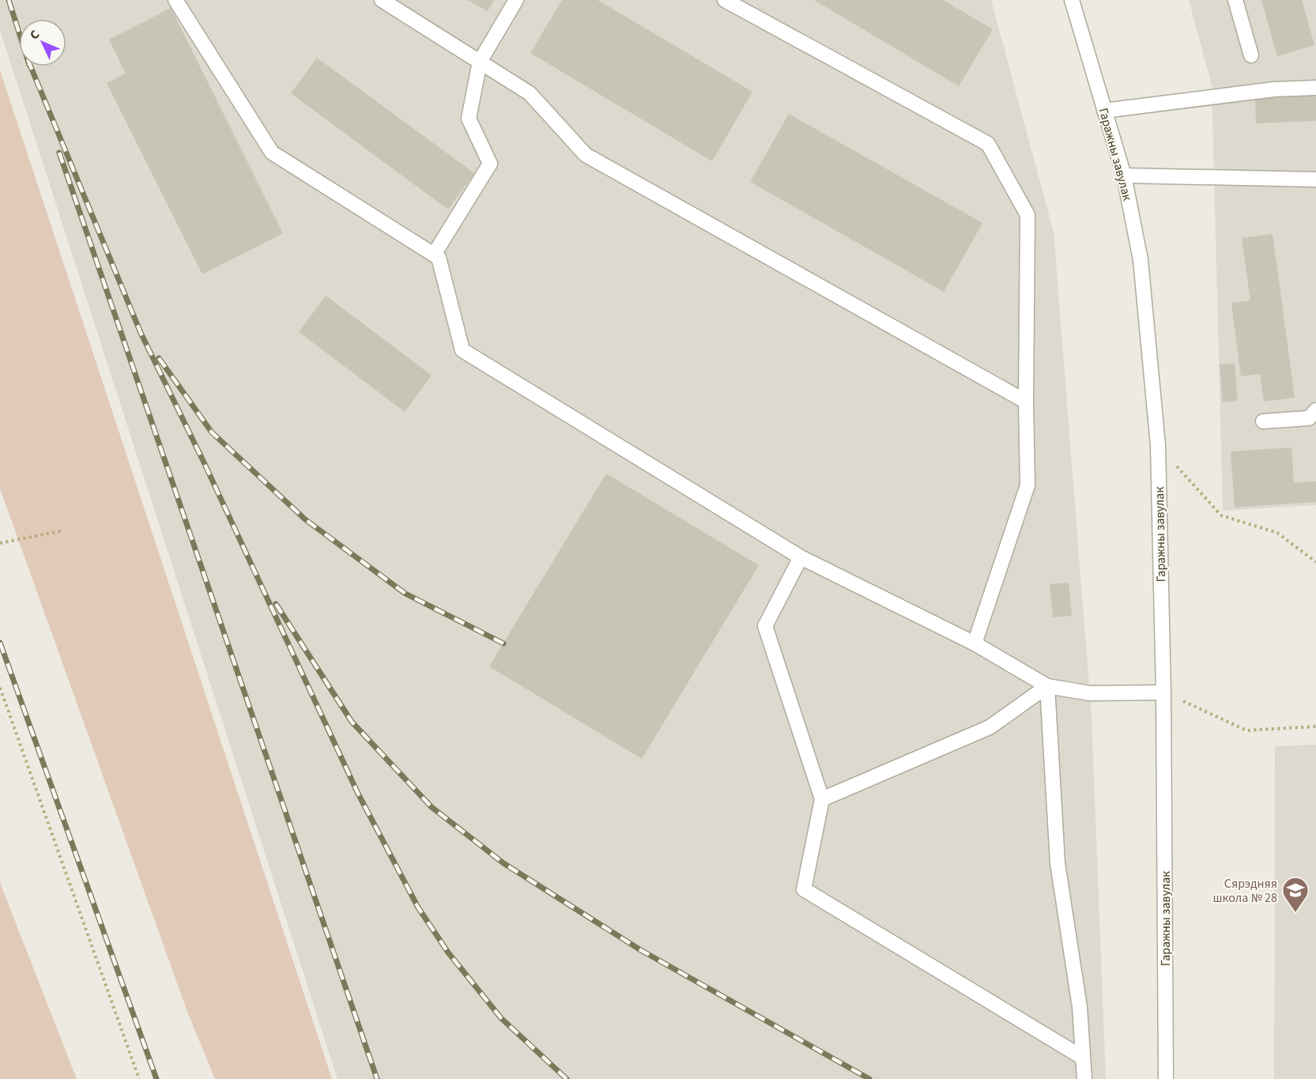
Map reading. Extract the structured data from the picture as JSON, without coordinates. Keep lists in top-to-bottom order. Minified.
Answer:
{"streets":{"street":["Гаражны завулак"]},"places":{"school or university":["Сярэдняя школа № 28"]},"north":"top left"}
